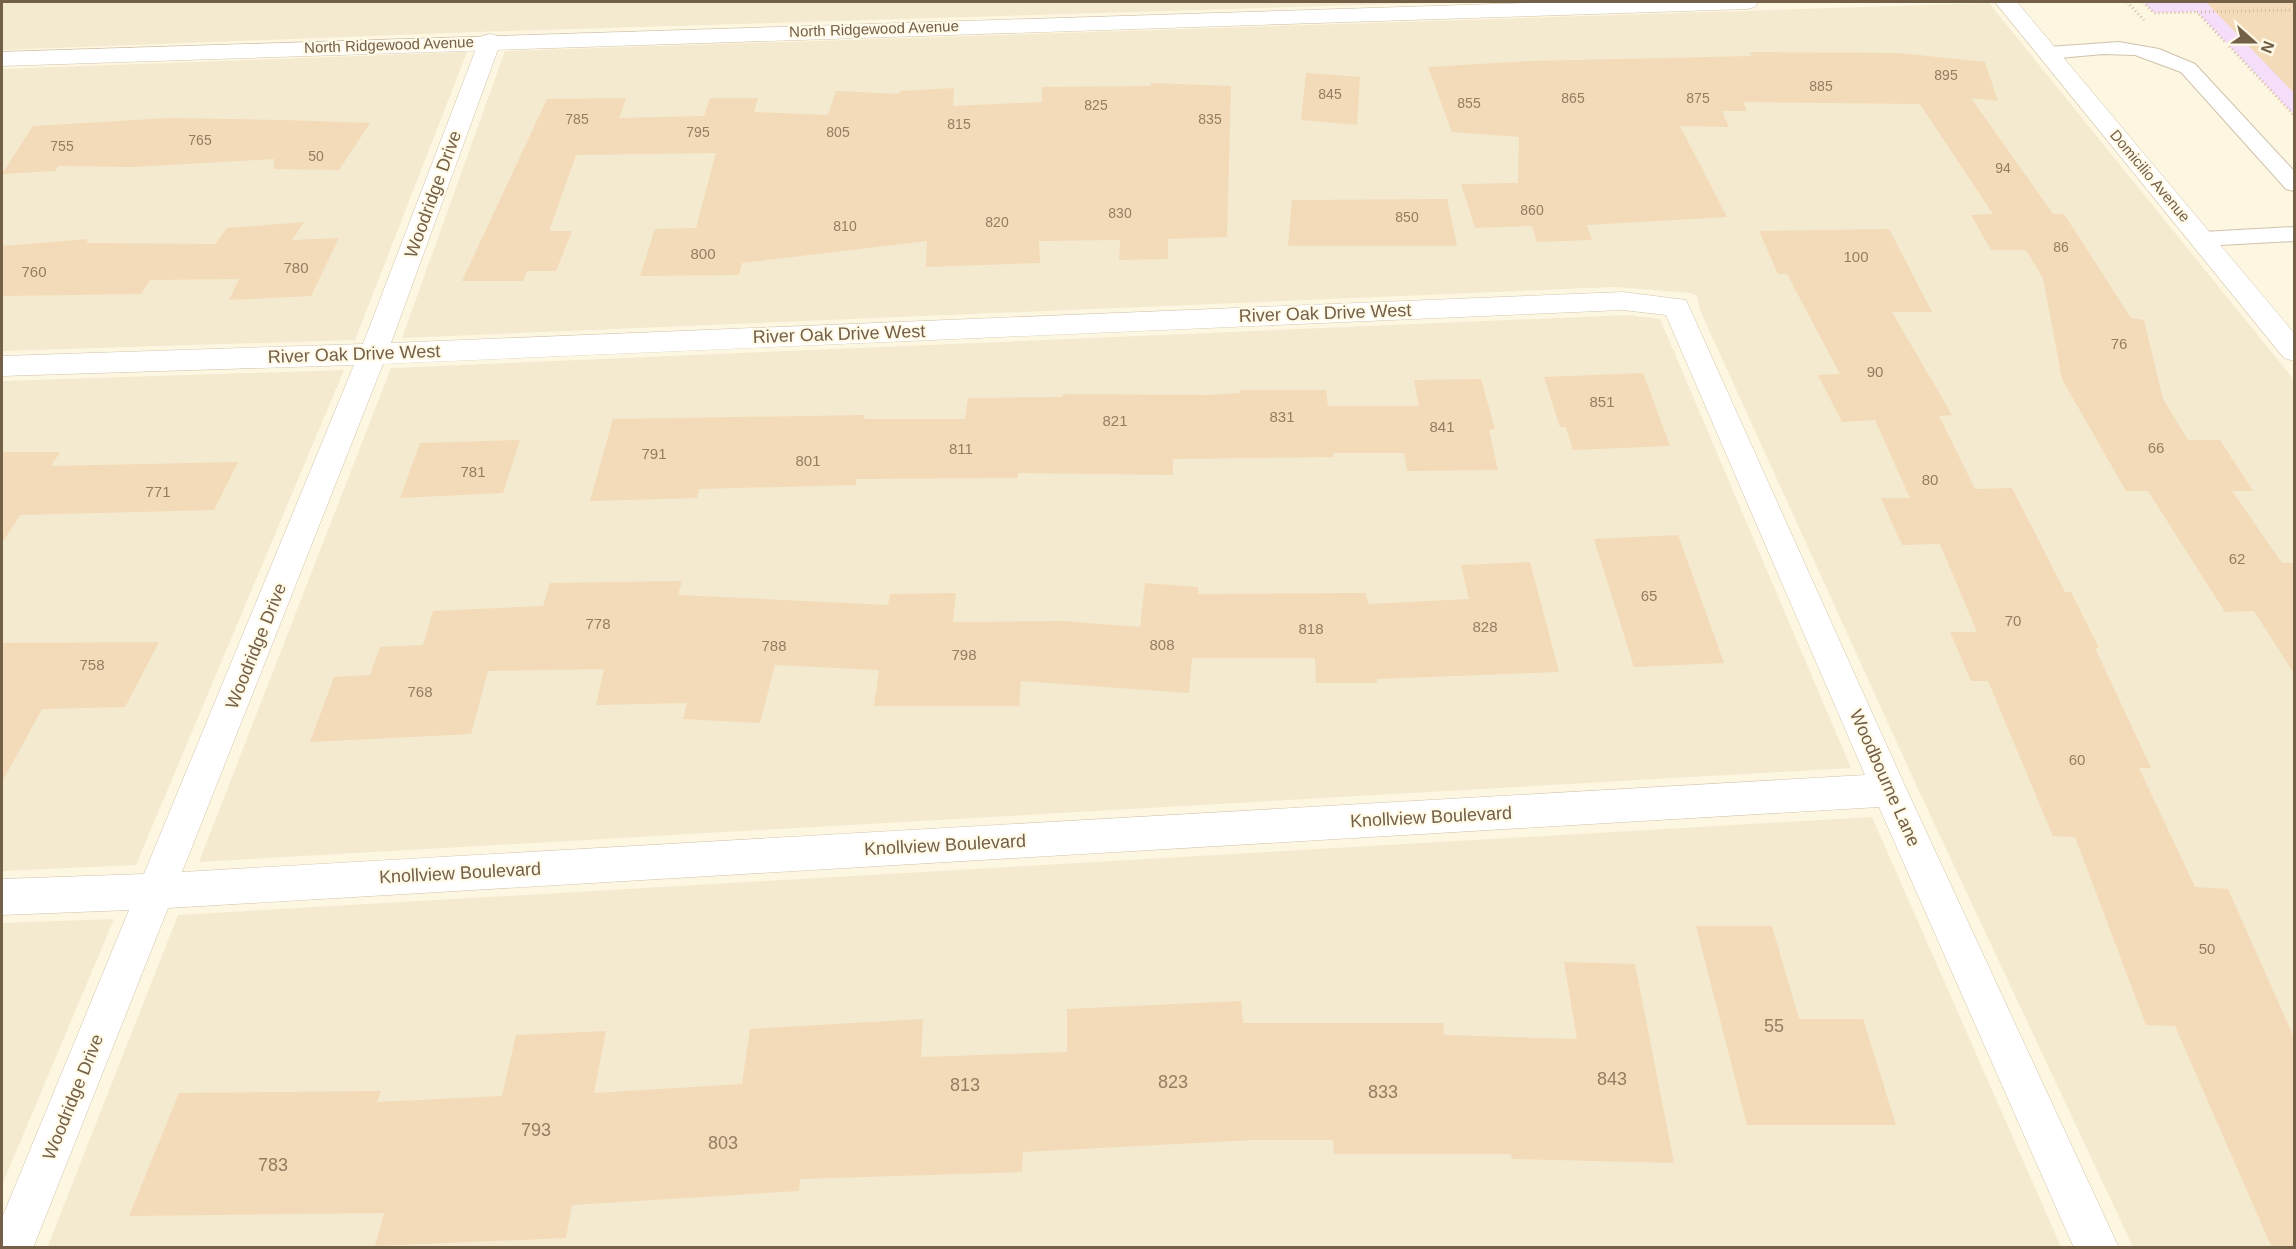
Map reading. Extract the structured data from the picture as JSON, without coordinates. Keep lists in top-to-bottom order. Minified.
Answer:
{"streets":{"street":["North Ridgewood Avenue","Domicilio Avenue","Woodridge Drive","River Oak Drive West","Woodbourne Lane","Knollview Boulevard"]},"crossings":[["North Ridgewood Avenue","Woodridge Drive"],["Woodridge Drive","River Oak Drive West"],["Woodridge Drive","Knollview Boulevard"],["River Oak Drive West","Woodbourne Lane"],["Woodbourne Lane","Knollview Boulevard"]],"house_numbers":["895","885","845","865","875","855","825","785","835","815","795","805","765","755","50","94","860","830","850","820","810","86","800","100","780","760","76","90","851","831","821","841","66","811","791","801","781","80","771","62","65","70","778","828","818","808","788","798","758","768","60","50","55","843","823","813","833","793","803","783"],"north":"right"}
